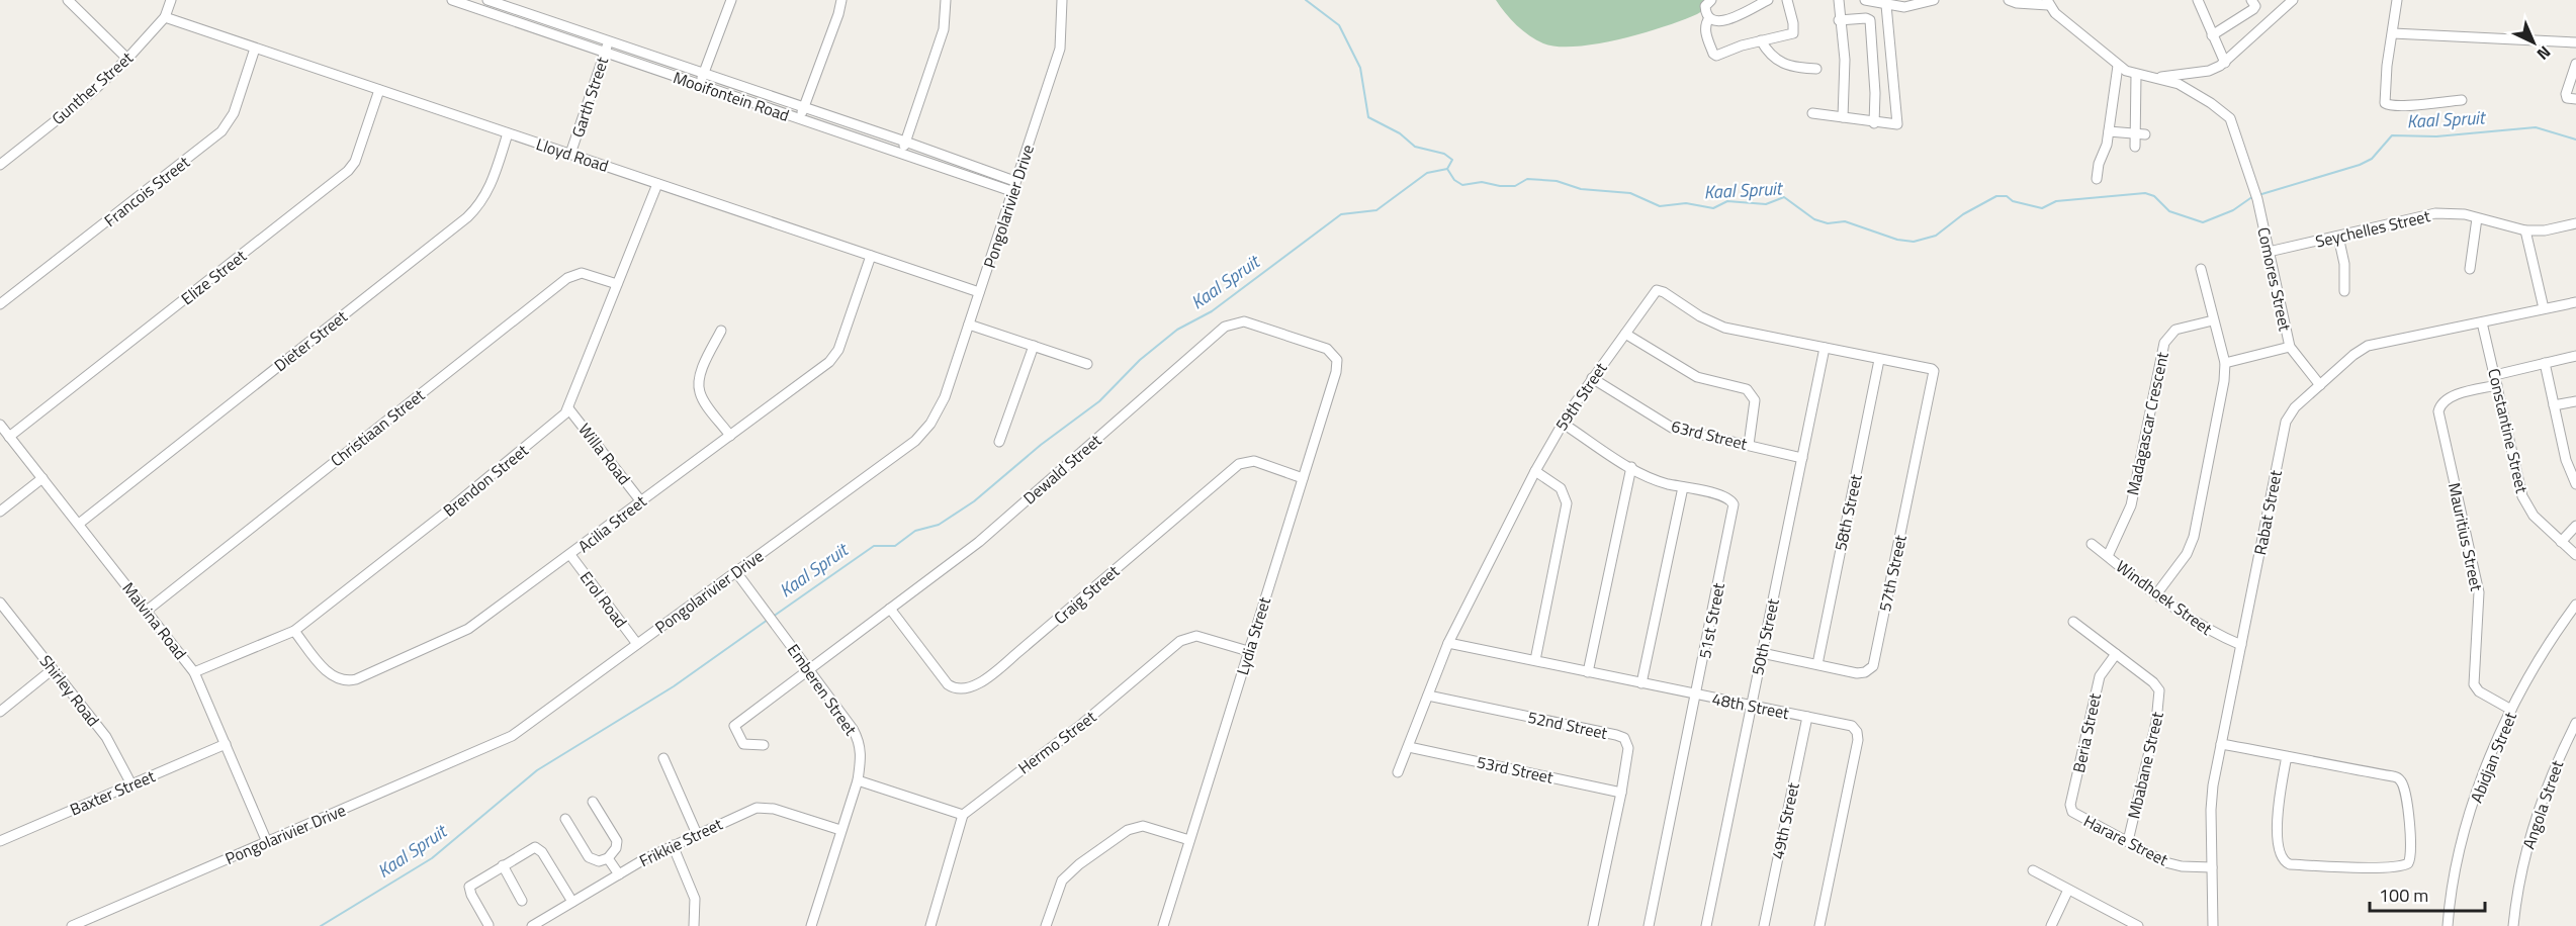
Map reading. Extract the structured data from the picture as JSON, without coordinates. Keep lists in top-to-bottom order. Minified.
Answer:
{"streets":{"street":["Gunther Street","Mooifontein Road","Garth Street","Lloyd Road","Francois Street","Pongolarivier Drive","Seychelles Street","Elize Street","Comores Street","Dieter Street","59th Street","Madagascar Crescent","Christiaan Street","Constantine Street","63rd Street","Willa Road","Dewald Street","Brendon Street","58th Street","Rabat Street","Acilia Street","Mauritius Street","57th Street","Craig Street","Windhoek Street","Erol Road","Malvina Road","51st Street","Lydia Street","50th Street","Emberen Street","Shirley Road","48th Street","52nd Street","Beria Street","Hermo Street","Abidjan Street","Mbabane Street","53rd Street","Baxter Street","Angola Street","49th Street","Harare Street","Frikkie Street"]},"crossings":[["Gunther Street","Lloyd Road"],["Mooifontein Road","Garth Street"],["Mooifontein Road","Pongolarivier Drive"],["Garth Street","Lloyd Road"],["Lloyd Road","Francois Street"],["Lloyd Road","Pongolarivier Drive"],["Lloyd Road","Elize Street"],["Lloyd Road","Dieter Street"],["Lloyd Road","Brendon Street"],["Lloyd Road","Acilia Street"],["Pongolarivier Drive","Erol Road"],["Pongolarivier Drive","Malvina Road"],["Pongolarivier Drive","Emberen Street"],["Seychelles Street","Comores Street"],["Elize Street","Malvina Road"],["Comores Street","Rabat Street"],["Dieter Street","Malvina Road"],["59th Street","63rd Street"],["59th Street","58th Street"],["59th Street","57th Street"],["59th Street","51st Street"],["59th Street","50th Street"],["59th Street","48th Street"],["59th Street","52nd Street"],["59th Street","53rd Street"],["Madagascar Crescent","Windhoek Street"],["Christiaan Street","Brendon Street"],["Christiaan Street","Malvina Road"],["Constantine Street","Rabat Street"],["Constantine Street","Mauritius Street"],["63rd Street","50th Street"],["Willa Road","Brendon Street"],["Willa Road","Acilia Street"],["Dewald Street","Craig Street"],["Dewald Street","Lydia Street"],["Dewald Street","Emberen Street"],["Brendon Street","Acilia Street"],["Brendon Street","Malvina Road"],["58th Street","57th Street"],["Rabat Street","Windhoek Street"],["Rabat Street","Harare Street"],["Acilia Street","Erol Road"],["Mauritius Street","Abidjan Street"],["57th Street","50th Street"],["Craig Street","Lydia Street"],["Malvina Road","Baxter Street"],["51st Street","48th Street"],["Lydia Street","Hermo Street"],["50th Street","48th Street"],["Emberen Street","Frikkie Street"],["Shirley Road","Baxter Street"],["48th Street","49th Street"],["52nd Street","53rd Street"],["Beria Street","Mbabane Street"],["Beria Street","Harare Street"],["Mbabane Street","Harare Street"]],"water":["Kaal Spruit"],"scale_bar":"100 m","north":"bottom right"}
